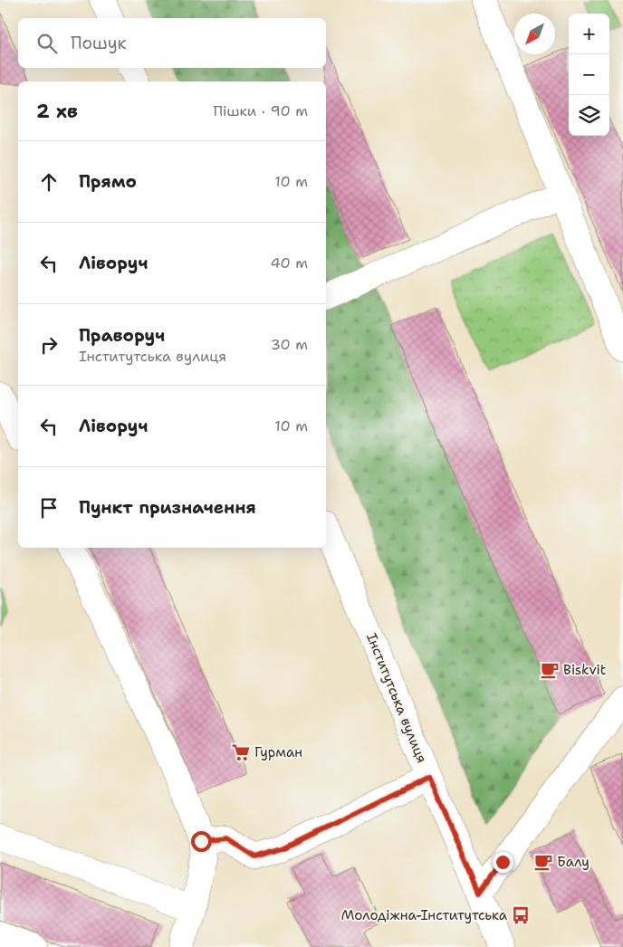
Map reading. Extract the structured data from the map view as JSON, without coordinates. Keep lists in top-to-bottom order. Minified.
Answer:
{"streets":{"street":["Інститутська вулиця"]},"places":{"cafe":["Biskvit","Балу"],"supermarket":["Гурман"],"bus stop":["Молодіжна-Інститутська"]},"north":"bottom left","page":{"map_buttons":["+","−"],"search":"Пошук","heading":["2 хв","Пішки · 90 m"],"list":[["Прямо","10 m"],["Ліворуч","40 m"],["Праворуч","Інститутська вулиця","30 m"],["Ліворуч","10 m"],"Пункт призначення"]}}
